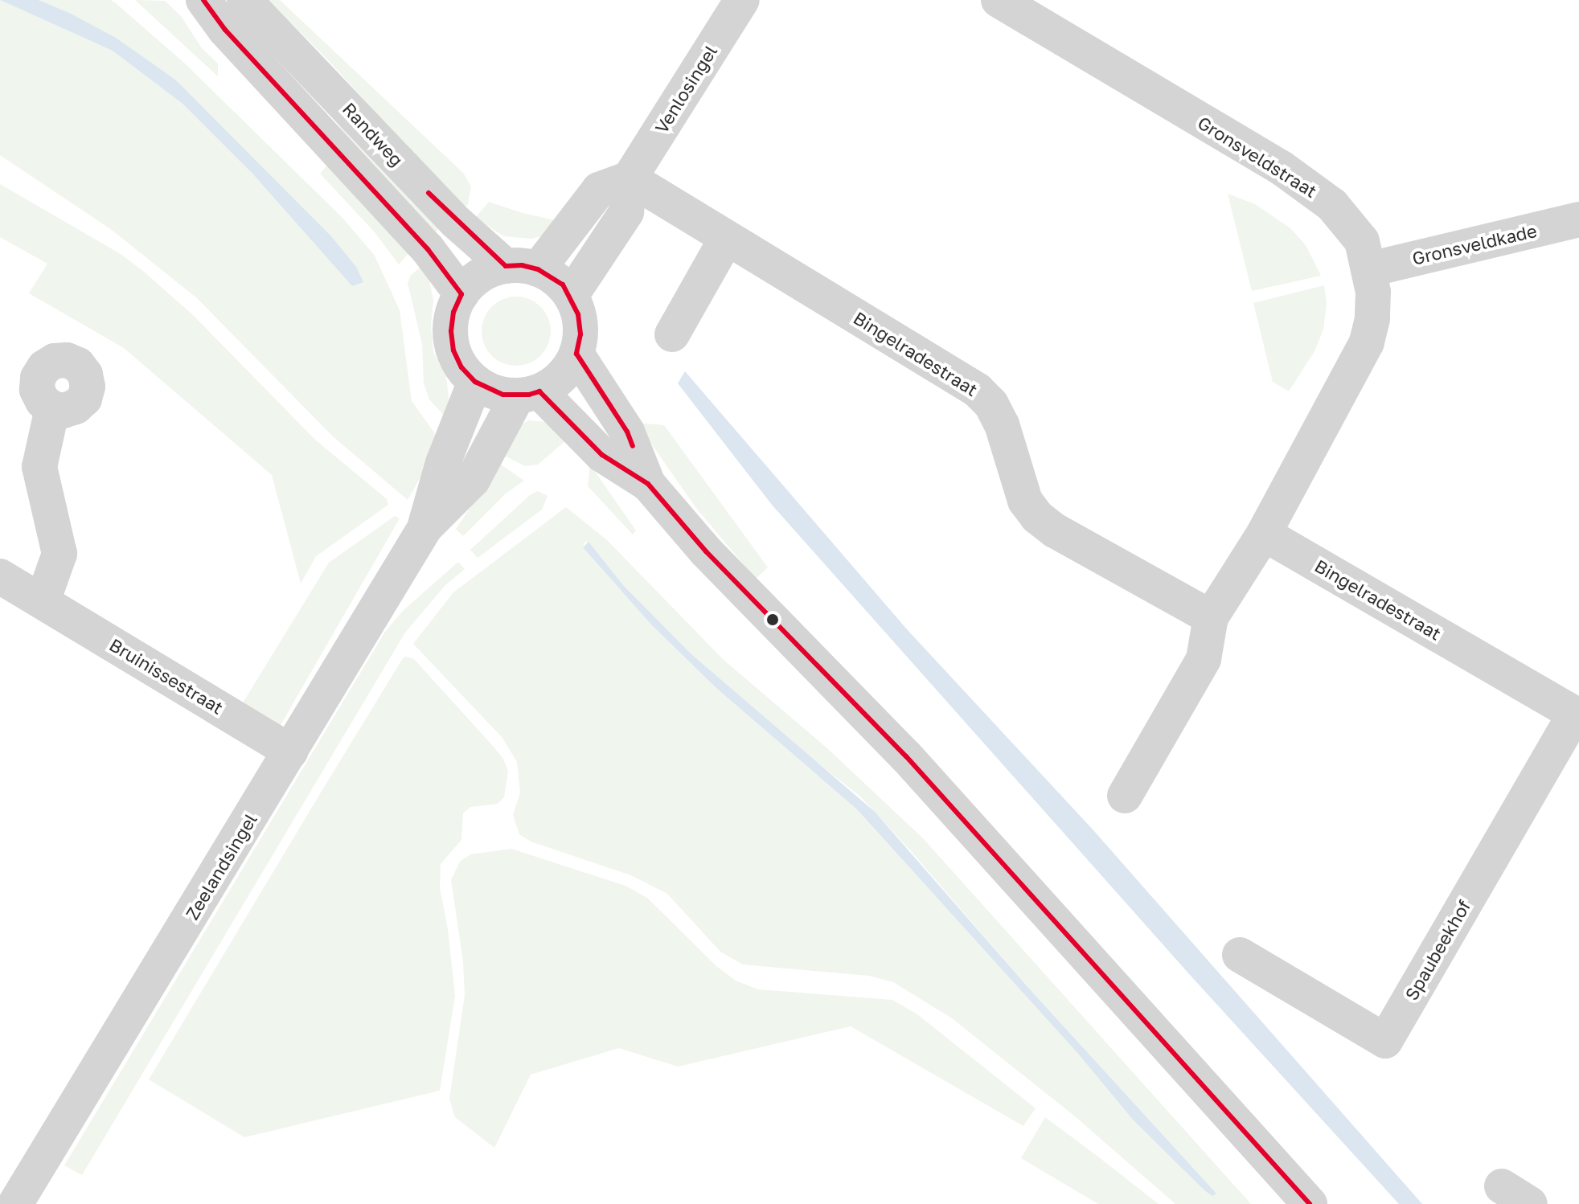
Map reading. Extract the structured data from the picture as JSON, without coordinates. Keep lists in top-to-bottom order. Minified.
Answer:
{"streets":{"street":["Venlosingel","Randweg","Gronsveldstraat","Gronsveldkade","Bingelradestraat","Bruinissestraat","Zeelandsingel","Spaubeekhof"]},"crossings":[["Venlosingel","Randweg"],["Venlosingel","Bingelradestraat"],["Venlosingel","Zeelandsingel"],["Randweg","Zeelandsingel"],["Gronsveldstraat","Gronsveldkade"],["Gronsveldstraat","Bingelradestraat"],["Bingelradestraat","Spaubeekhof"],["Bruinissestraat","Zeelandsingel"]]}
